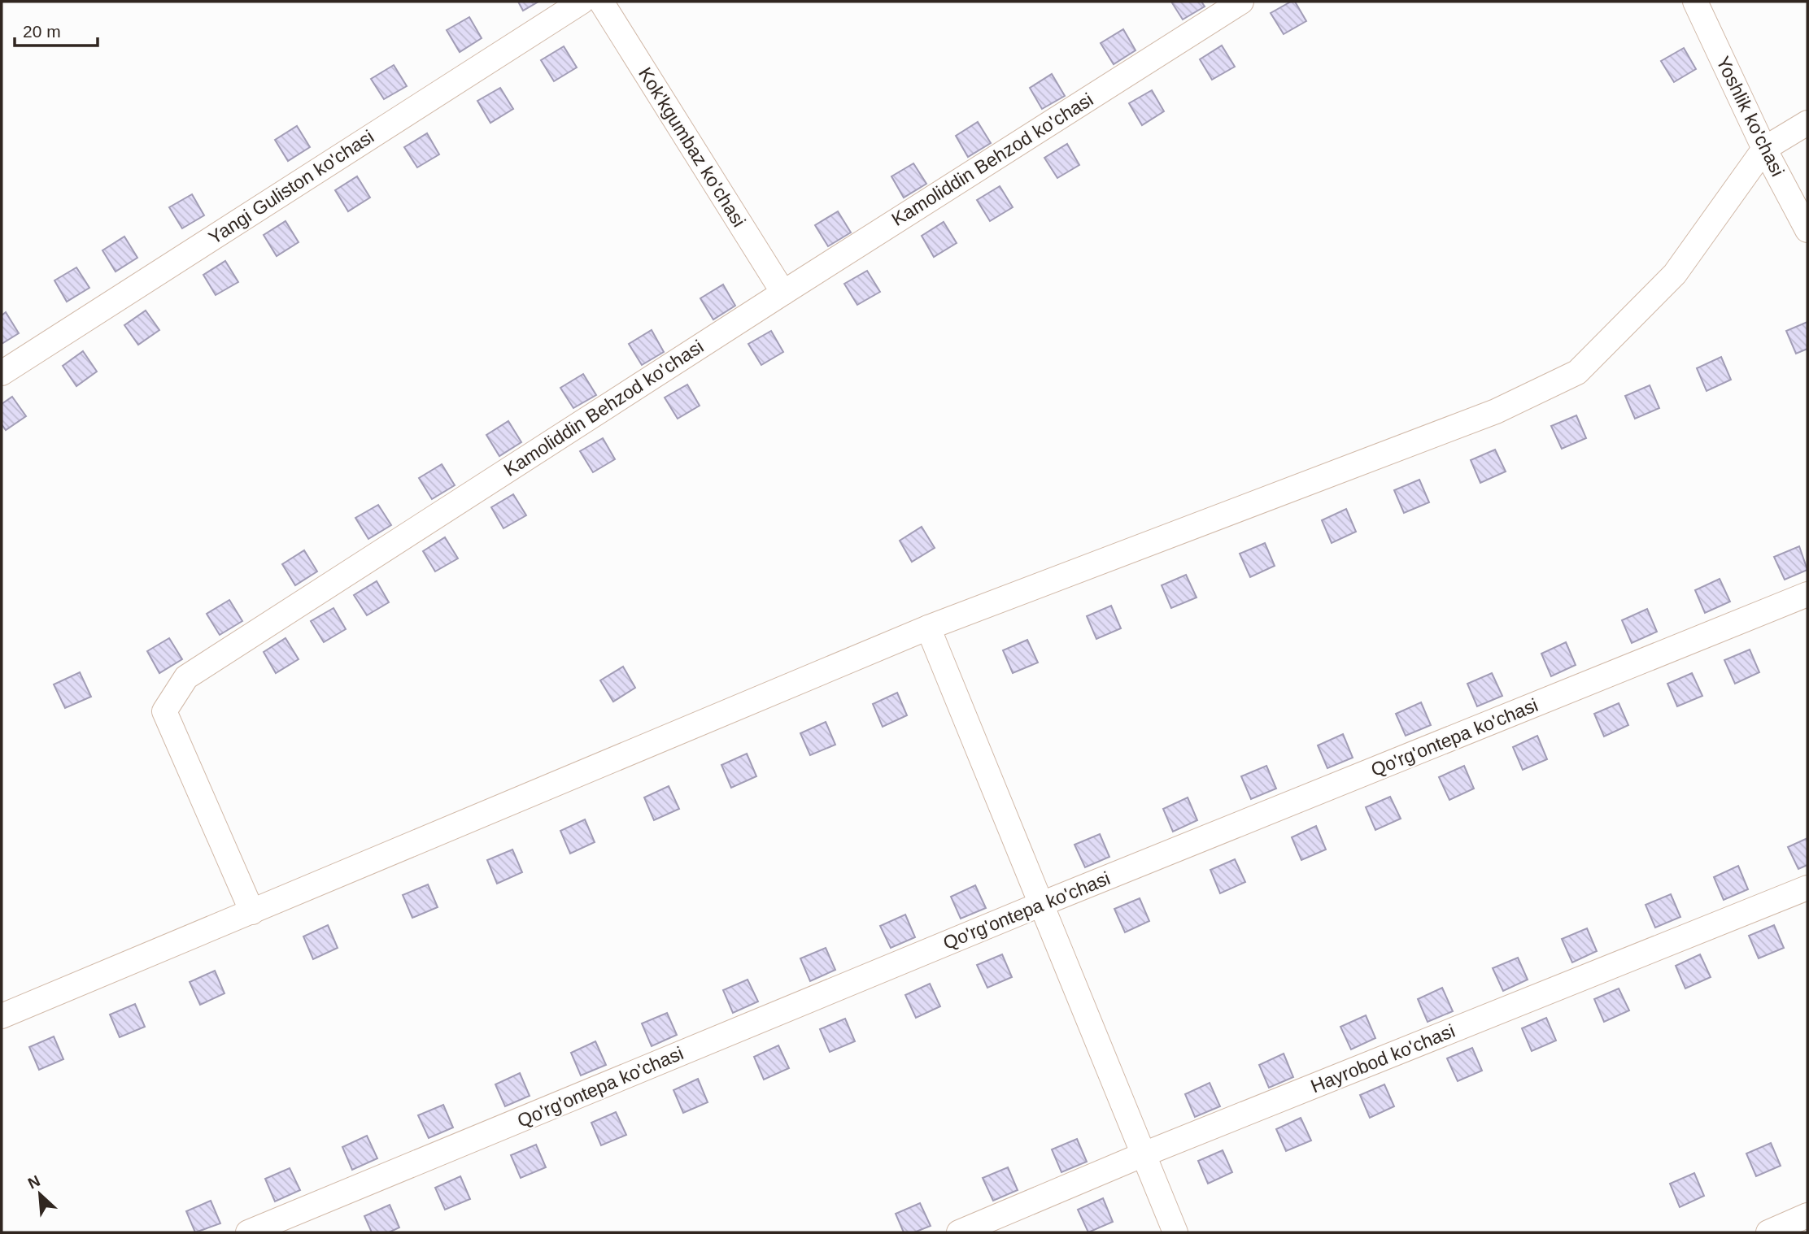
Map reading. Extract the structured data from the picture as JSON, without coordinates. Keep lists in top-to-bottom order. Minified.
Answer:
{"streets":{"street":["Yoshlik ko'chasi","Kok'kgumbaz ko'chasi","Kamoliddin Behzod ko'chasi","Yangi Guliston ko'chasi","Qo'rg'ontepa ko'chasi","Hayrobod ko'chasi"]},"crossings":[["Kok'kgumbaz ko'chasi","Kamoliddin Behzod ko'chasi"]],"scale_bar":"20 m","north":"top left"}
